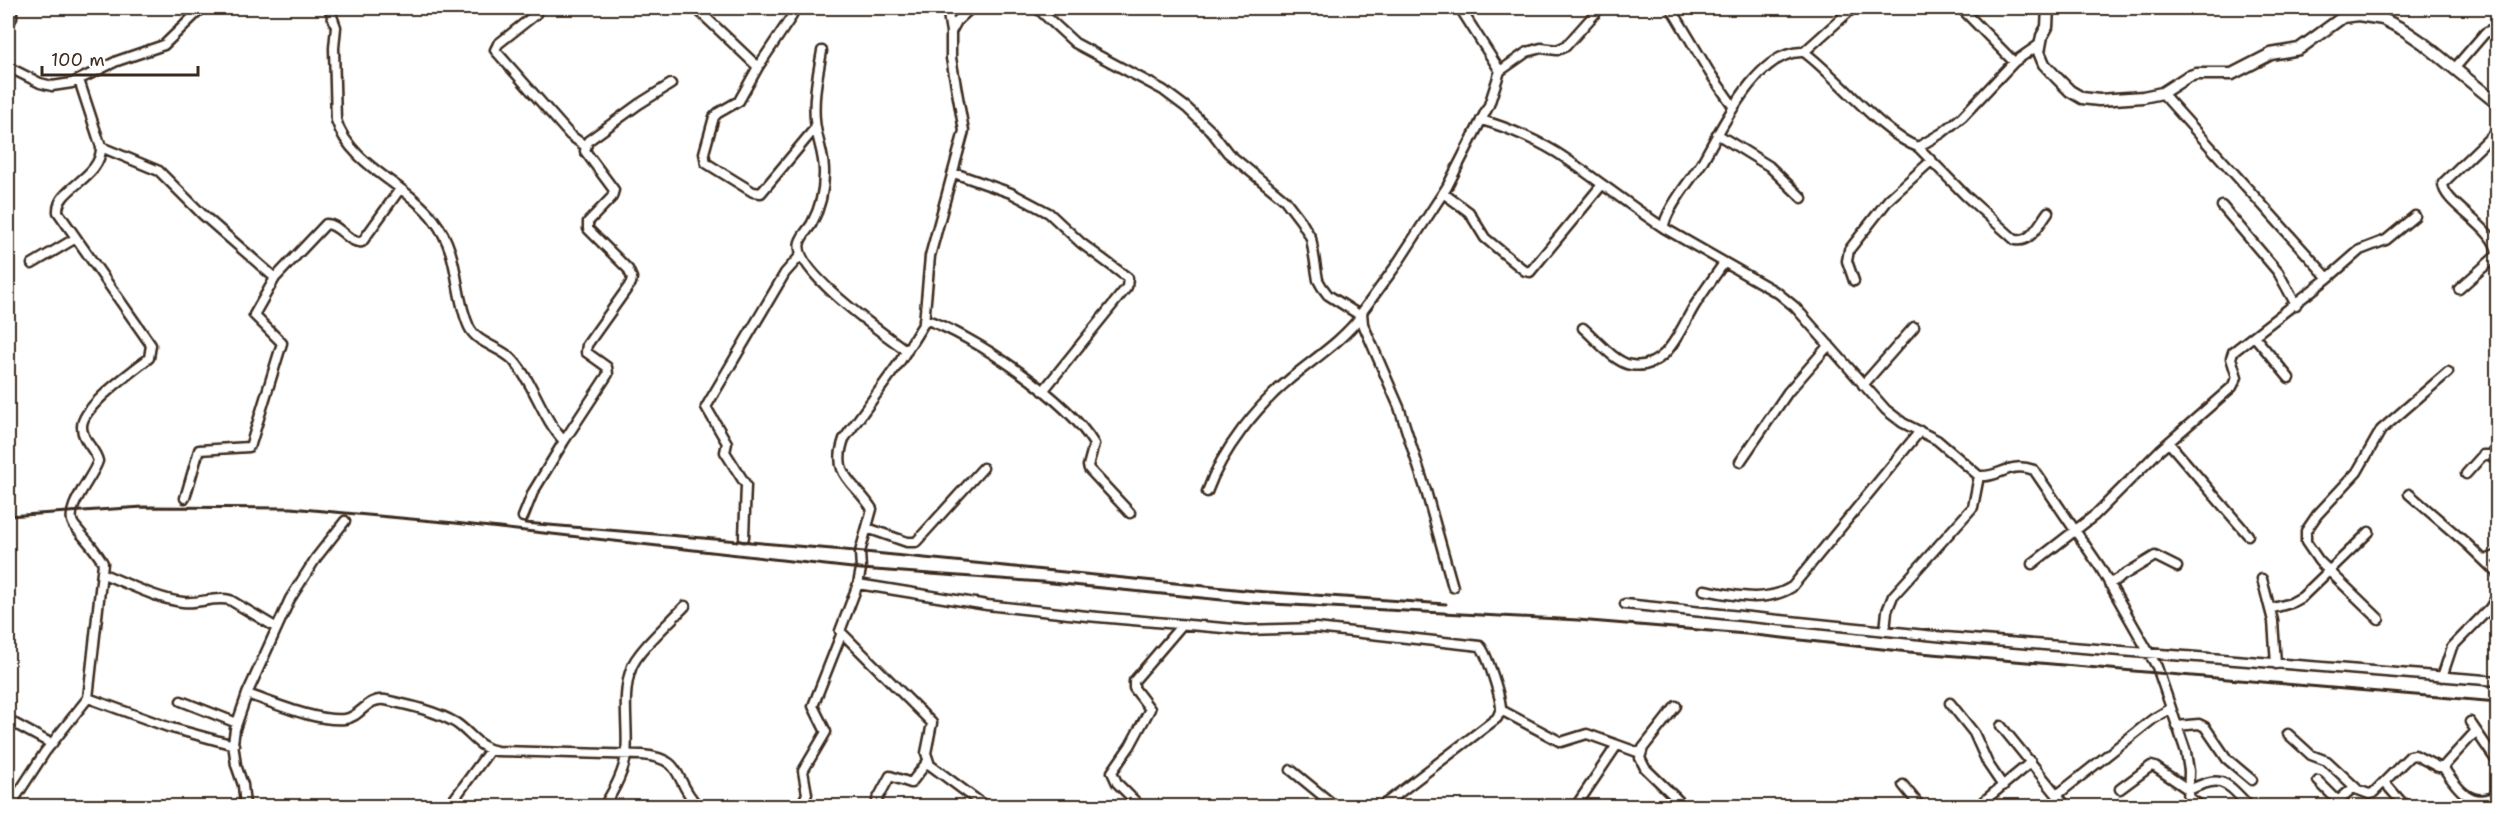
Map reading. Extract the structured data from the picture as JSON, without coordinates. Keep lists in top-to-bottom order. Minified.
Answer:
{"scale_bar":"100 m"}
